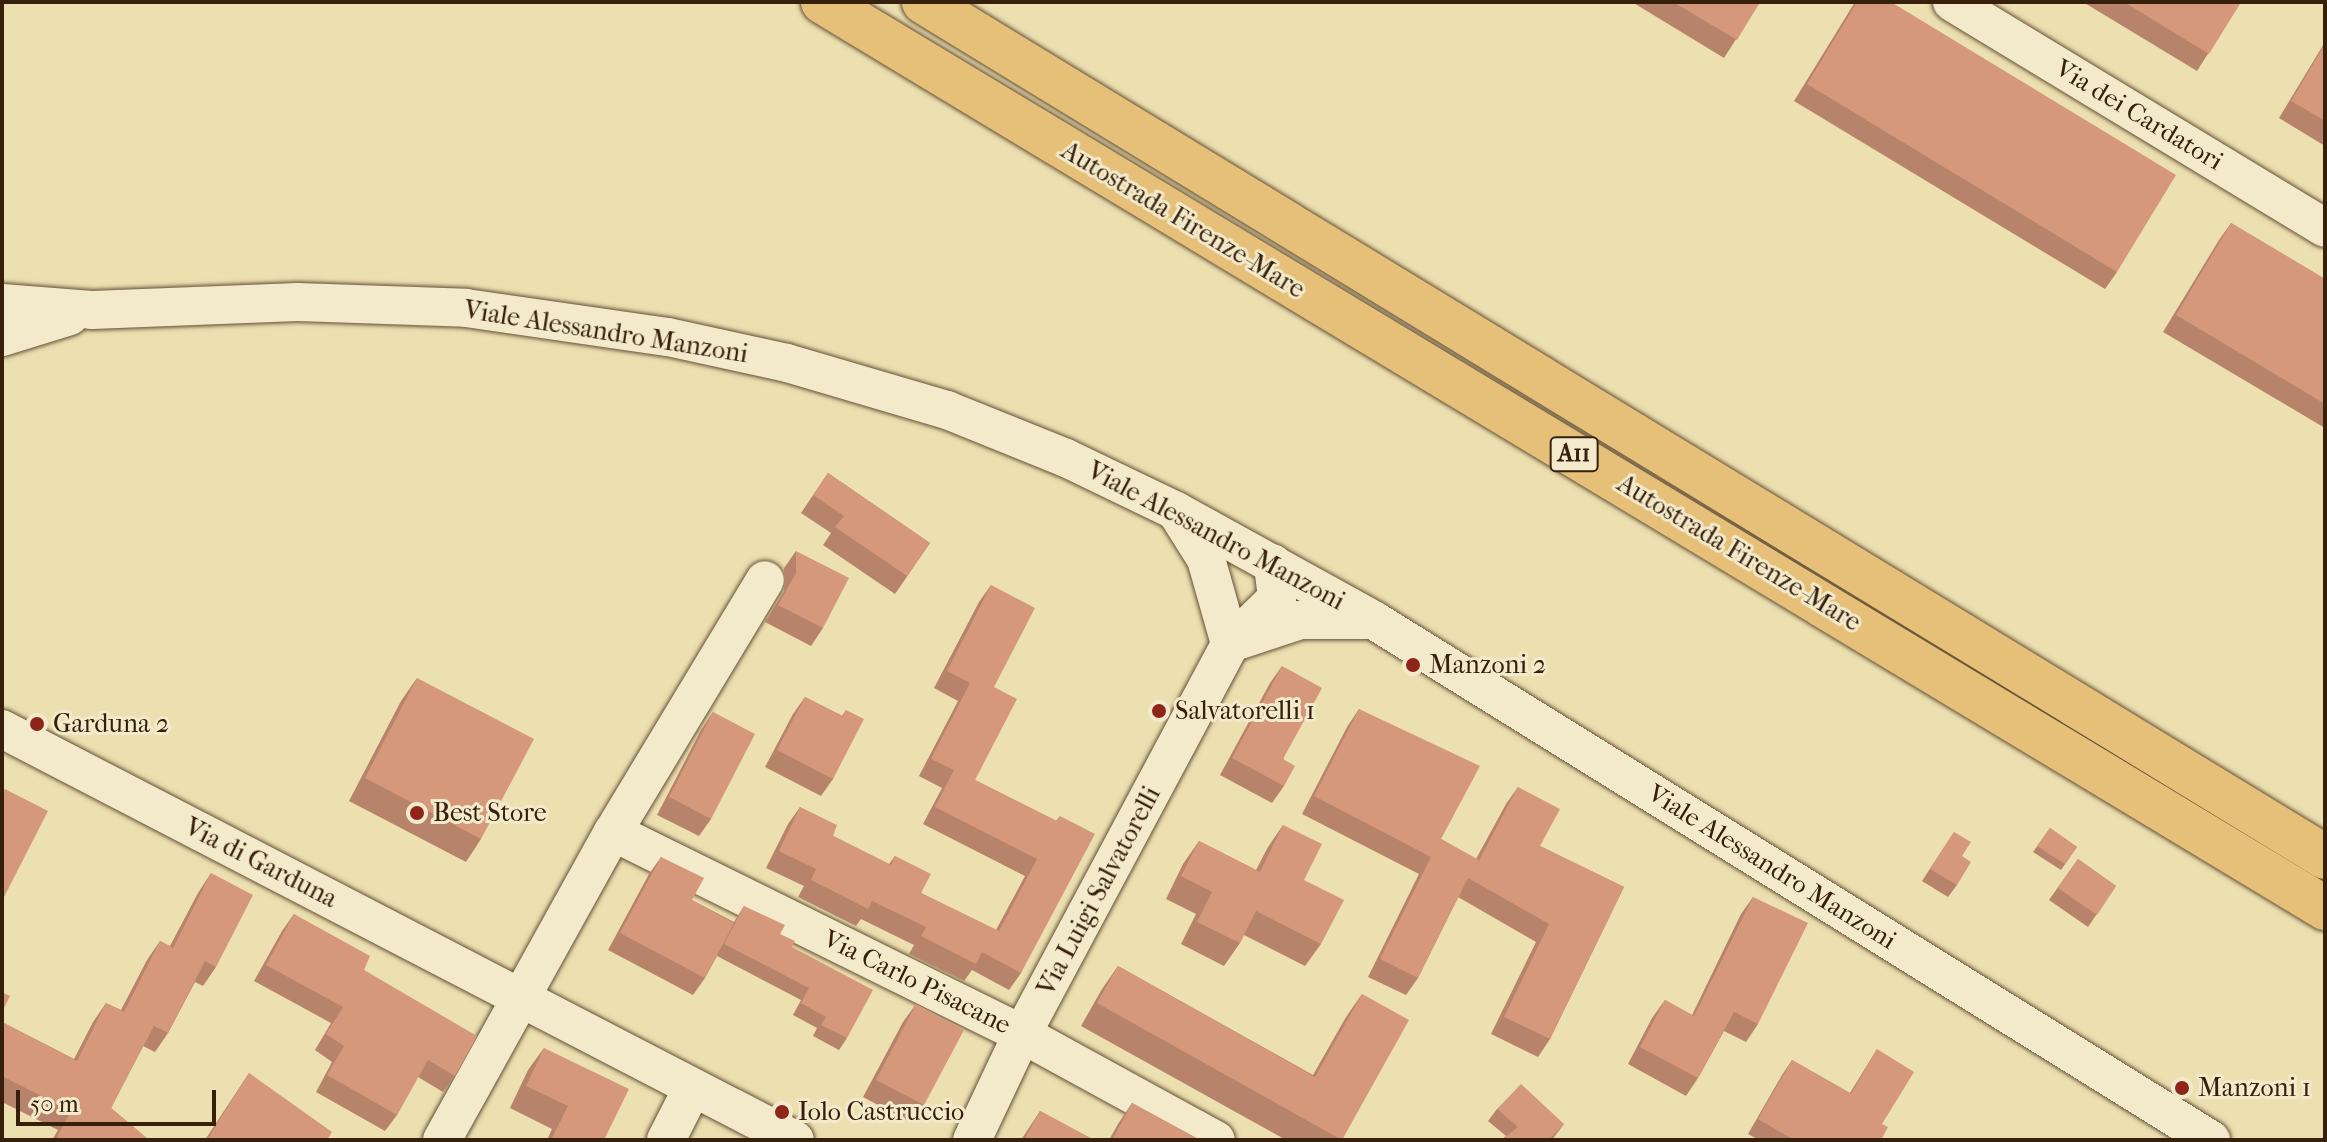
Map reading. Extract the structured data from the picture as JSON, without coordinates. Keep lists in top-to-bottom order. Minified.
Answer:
{"streets":{"highway":["Autostrada Firenze-Mare","A11"],"street":["Via dei Cardatori","Viale Alessandro Manzoni","Via di Garduna","Via Luigi Salvatorelli","Via Carlo Pisacane"]},"crossings":[["Viale Alessandro Manzoni","Via Luigi Salvatorelli"],["Via Luigi Salvatorelli","Via Carlo Pisacane"]],"places":["Manzoni 2","Salvatorelli 1","Garduna 2","Best Store","Manzoni 1","Iolo Castruccio"],"scale_bar":"50 m"}
